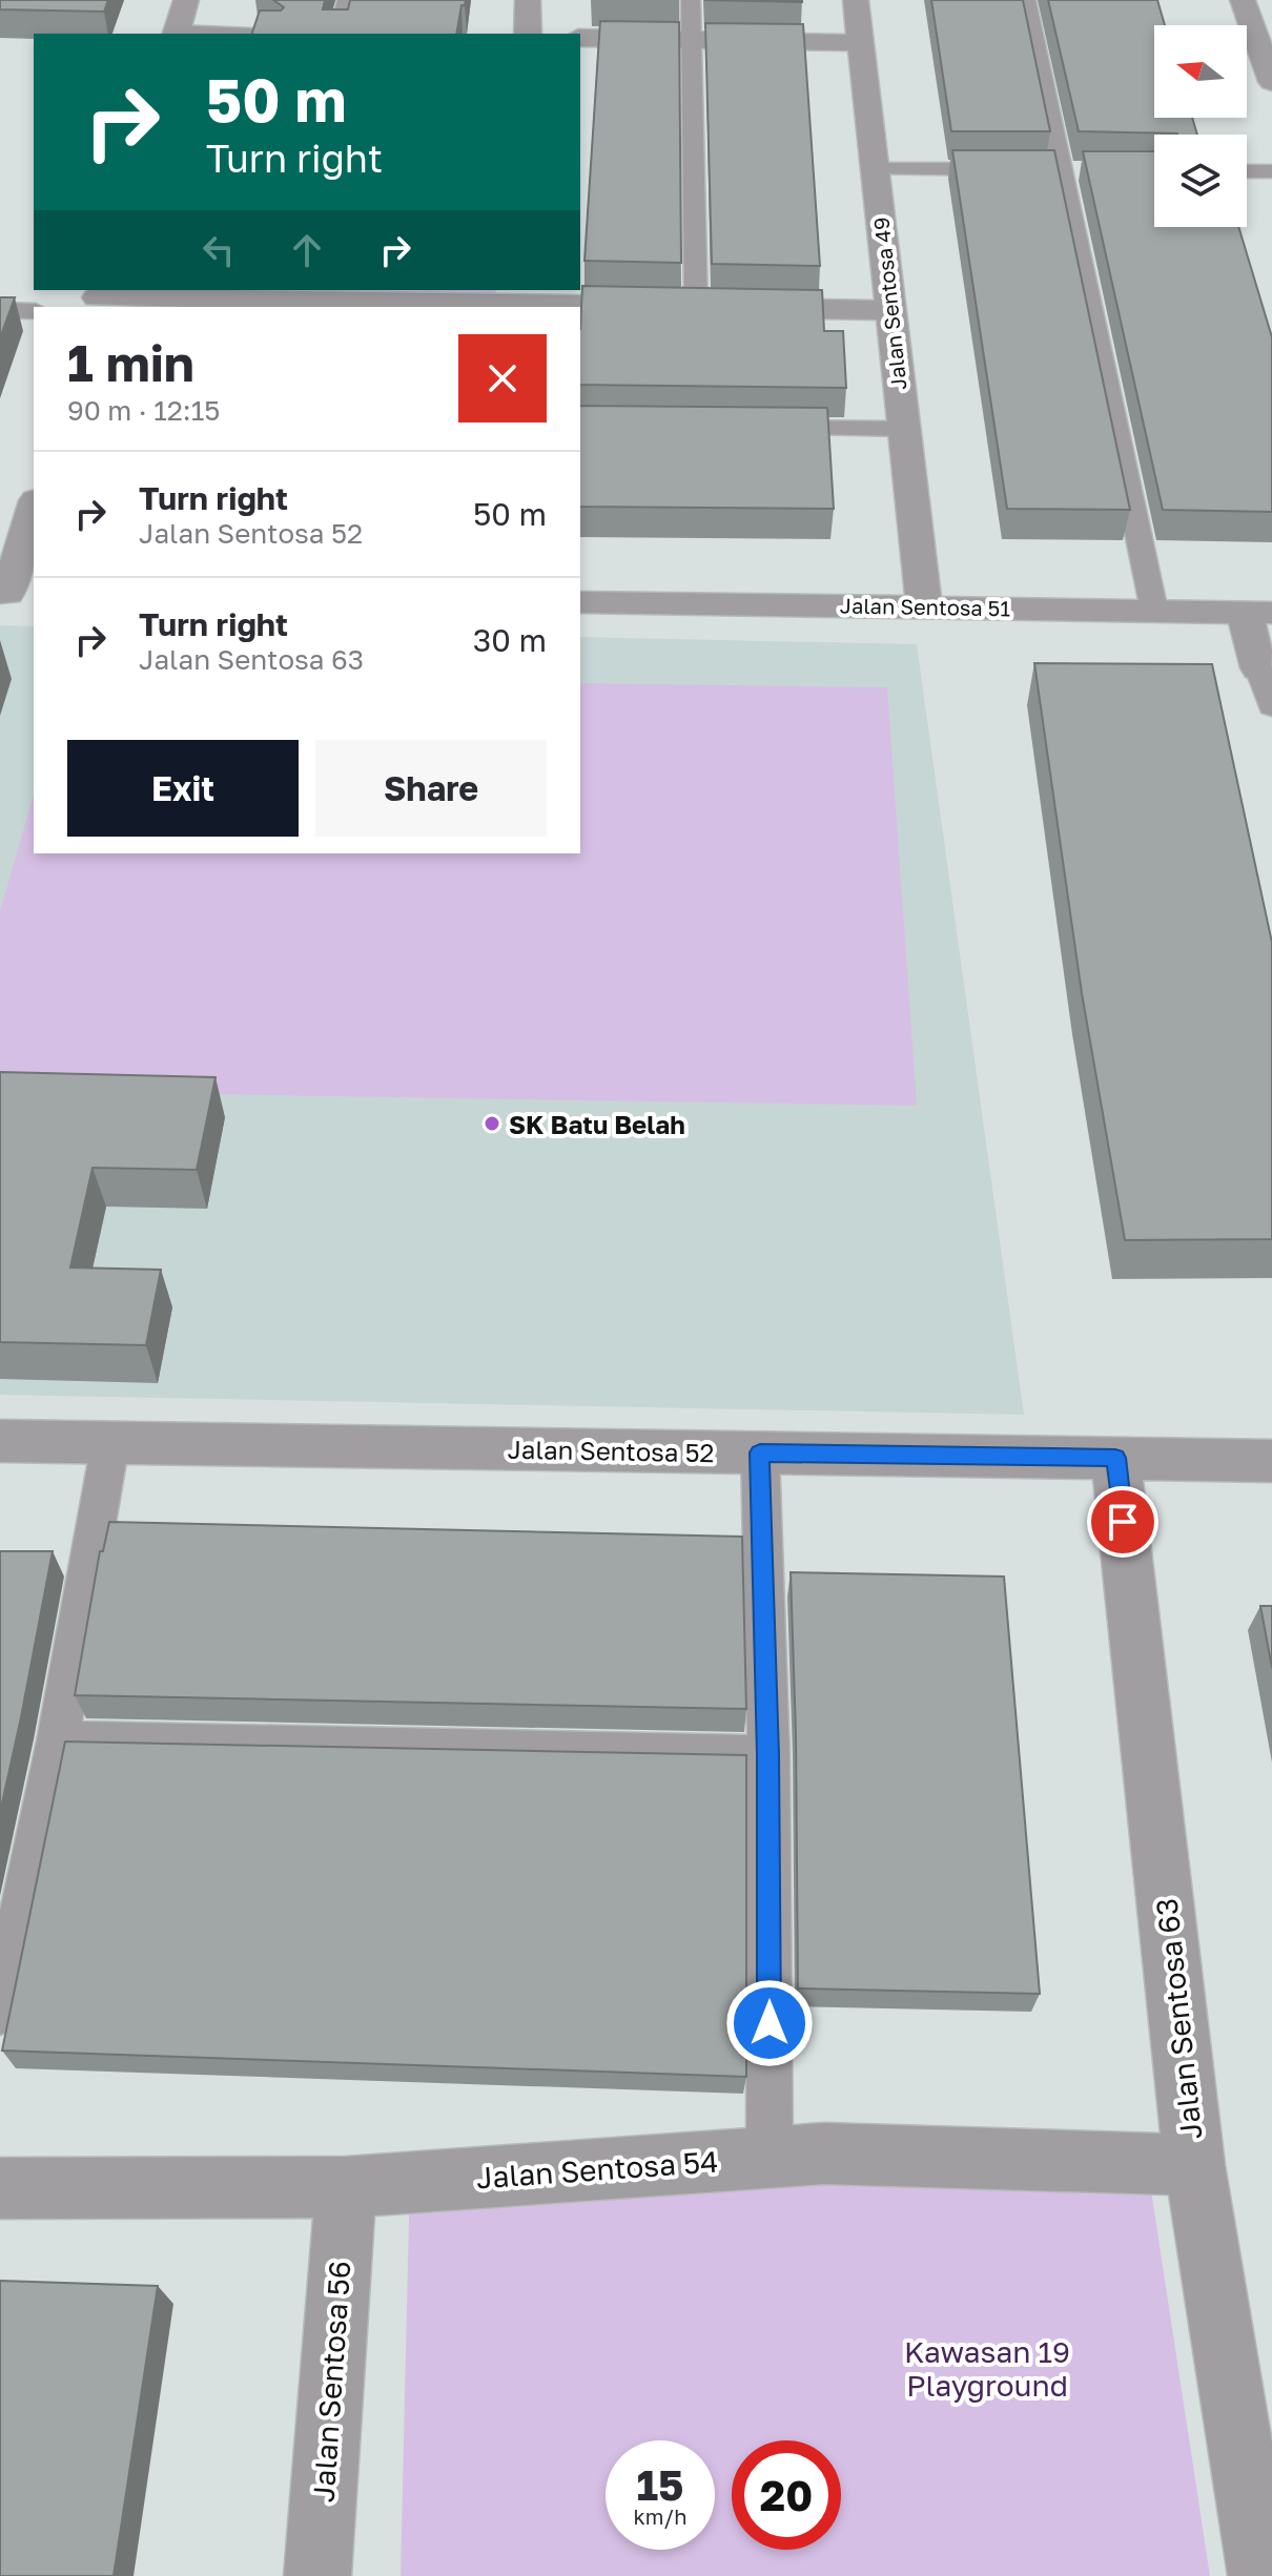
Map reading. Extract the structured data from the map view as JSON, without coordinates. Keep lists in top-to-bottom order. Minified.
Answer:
{"streets":{"street":["Jalan Sentosa 49","Jalan Sentosa 51","Jalan Sentosa 52","Jalan Sentosa 63","Jalan Sentosa 54","Jalan Sentosa 56"]},"crossings":[["Jalan Sentosa 49","Jalan Sentosa 51"],["Jalan Sentosa 52","Jalan Sentosa 63"],["Jalan Sentosa 63","Jalan Sentosa 54"],["Jalan Sentosa 54","Jalan Sentosa 56"]],"parks":["Kawasan 19 Playground"],"places":["SK Batu Belah"],"north":"left","page":{"turn":["50 m","Turn right"],"heading":["1 min","90 m · 12:15"],"list":[{"name":"Turn right","note":"Jalan Sentosa 52","value":"50 m"},{"name":"Turn right","note":"Jalan Sentosa 63","value":"30 m"}],"buttons":["Exit","Share"],"speed":"15 km/h","limit":"20"}}
